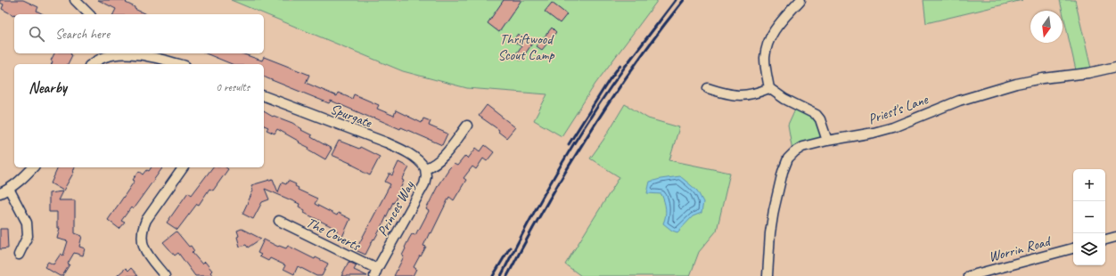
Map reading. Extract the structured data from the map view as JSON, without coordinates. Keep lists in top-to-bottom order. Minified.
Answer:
{"streets":{"street":["Priest's Lane","Spurgate","Princes Way","The Coverts","Worrin Road"]},"crossings":[["Spurgate","Princes Way"],["Princes Way","The Coverts"]],"parks":["Thriftwood Scout Camp"],"north":"bottom","page":{"search":"Search here","heading":["Nearby","0 results"],"map_buttons":["+","−"]}}
